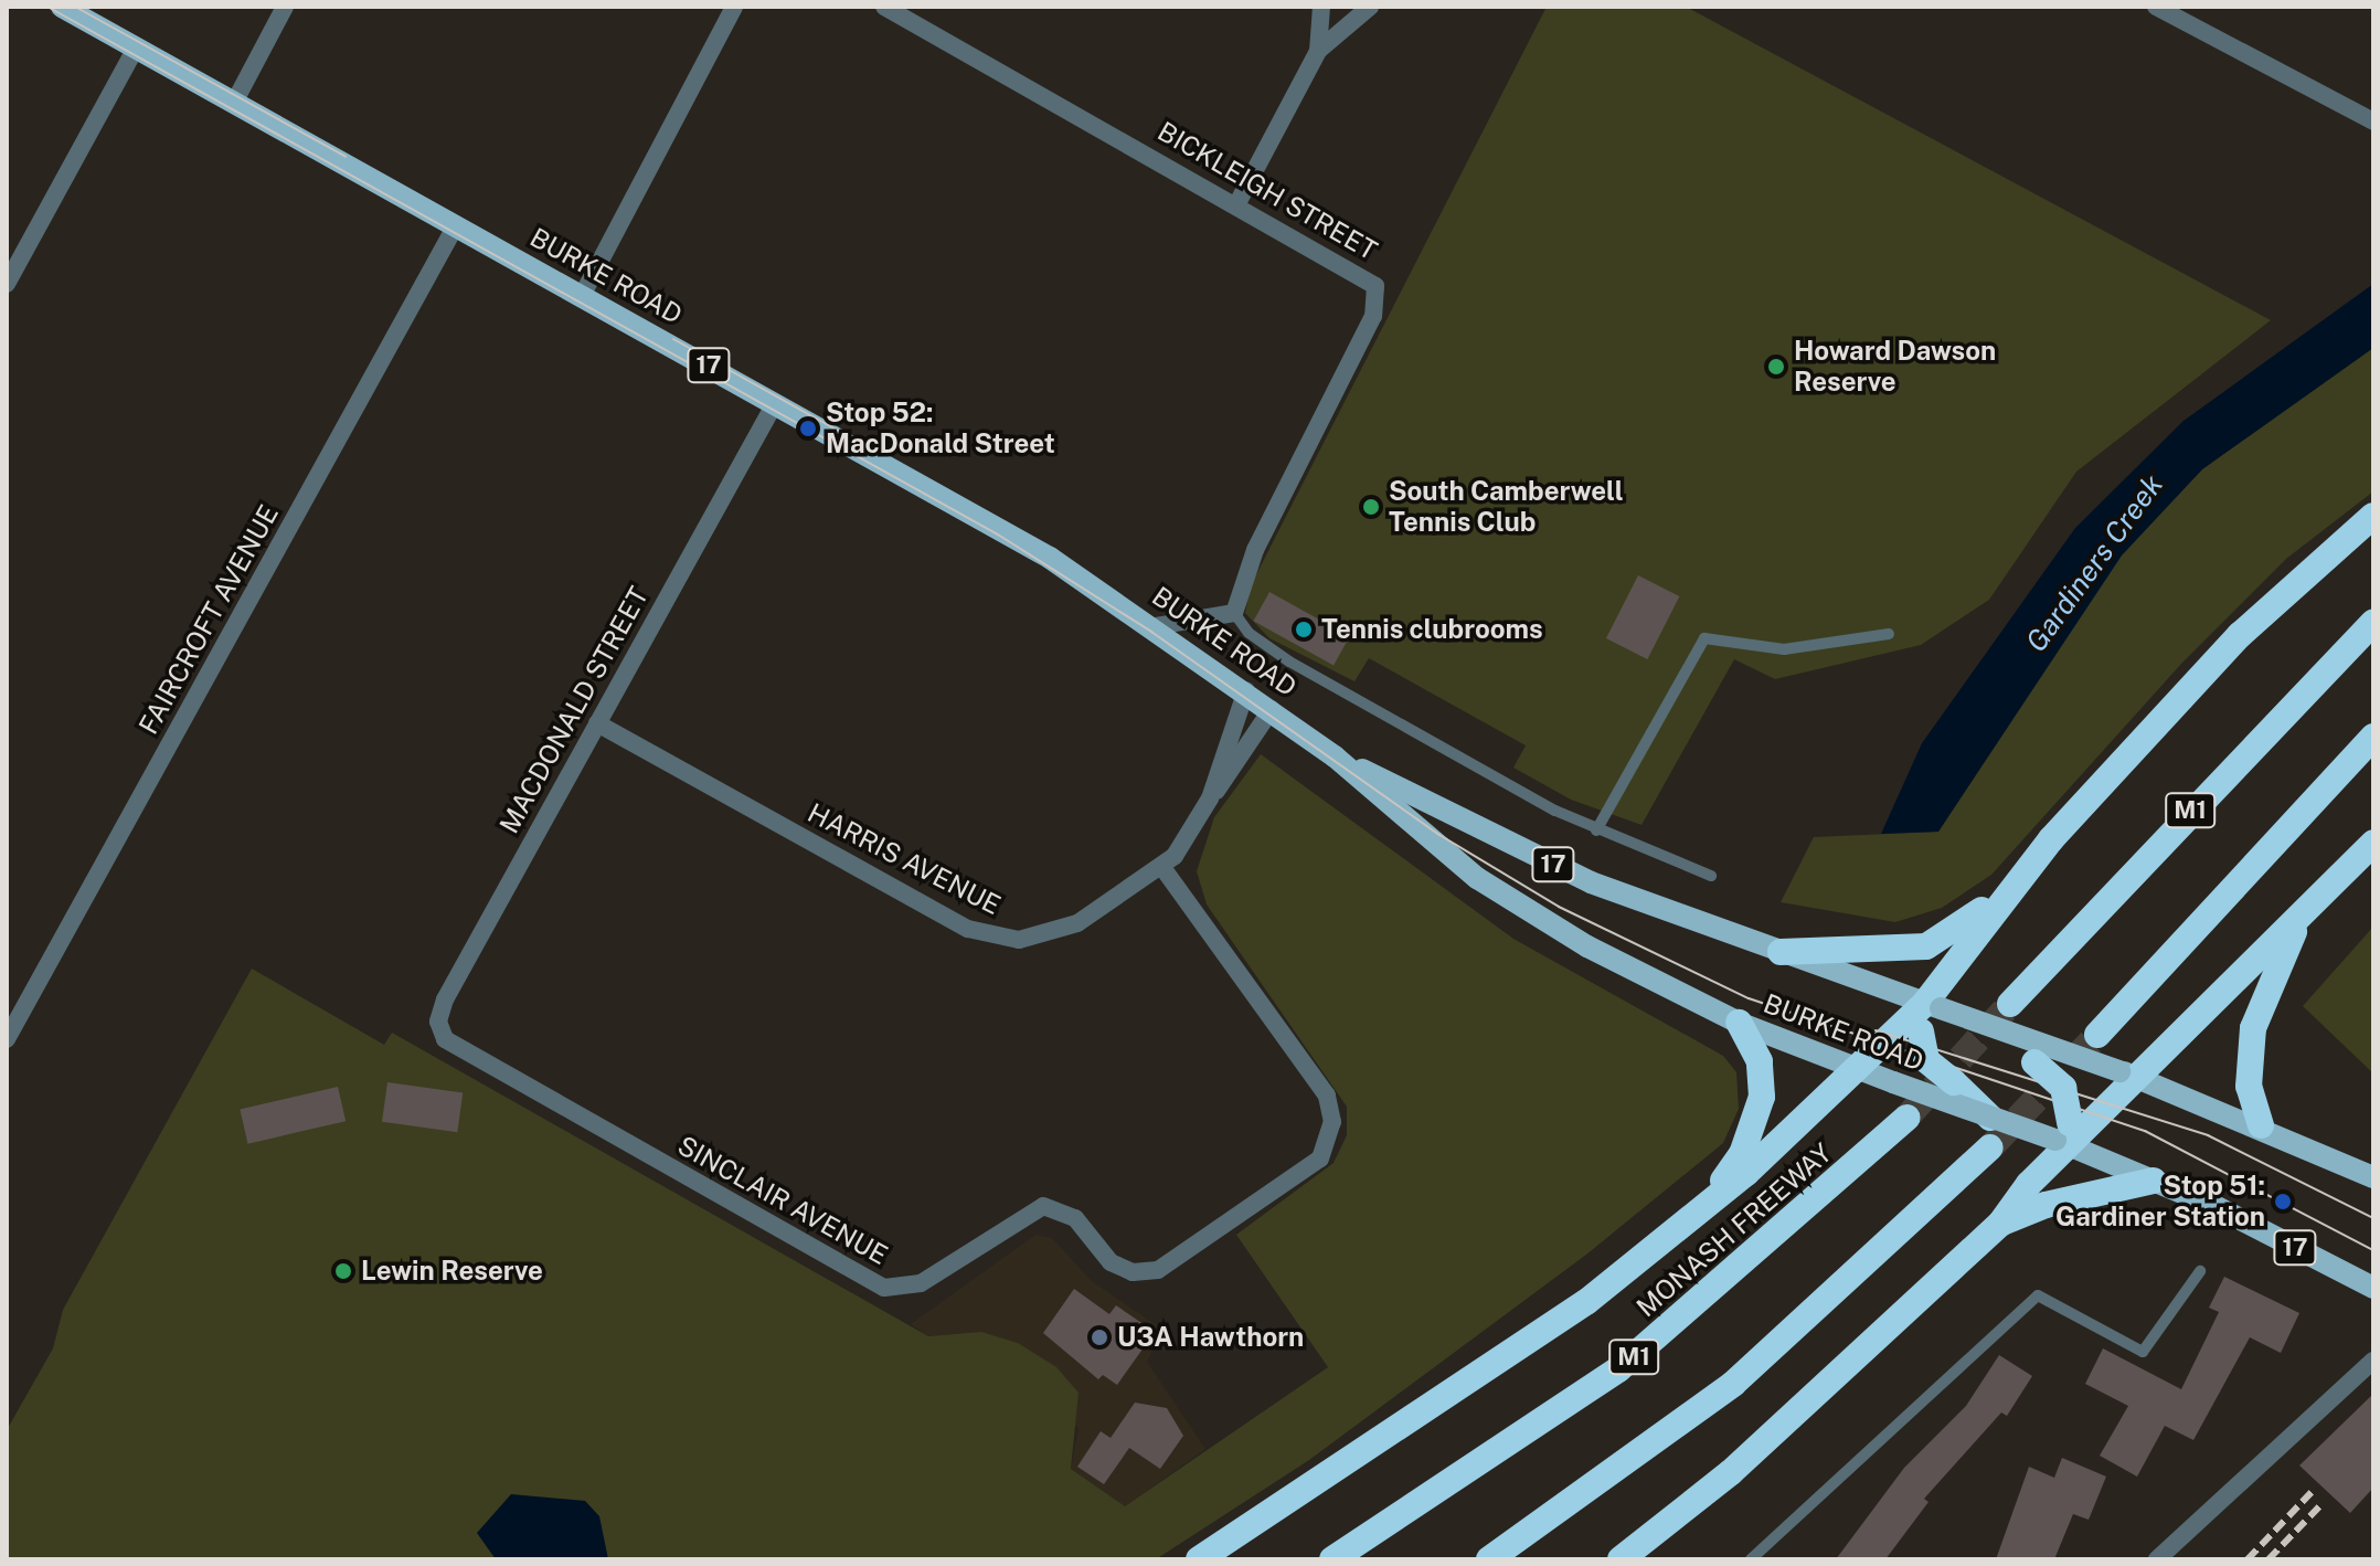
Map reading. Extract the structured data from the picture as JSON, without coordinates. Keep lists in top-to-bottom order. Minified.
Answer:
{"streets":{"highway":["M1","MONASH FREEWAY"],"main road":["BURKE ROAD","17"],"street":["BICKLEIGH STREET","FAIRCROFT AVENUE","MACDONALD STREET","HARRIS AVENUE","SINCLAIR AVENUE"]},"crossings":[["BURKE ROAD","FAIRCROFT AVENUE"],["BURKE ROAD","MACDONALD STREET"],["BURKE ROAD","HARRIS AVENUE"],["MACDONALD STREET","HARRIS AVENUE"],["MACDONALD STREET","SINCLAIR AVENUE"],["HARRIS AVENUE","SINCLAIR AVENUE"]],"water":["Gardiners Creek"],"places":["Howard Dawson Reserve","Stop 52: MacDonald Street","South Camberwell Tennis Club","Tennis clubrooms","Stop 51: Gardiner Station","Lewin Reserve","U3A Hawthorn"]}
